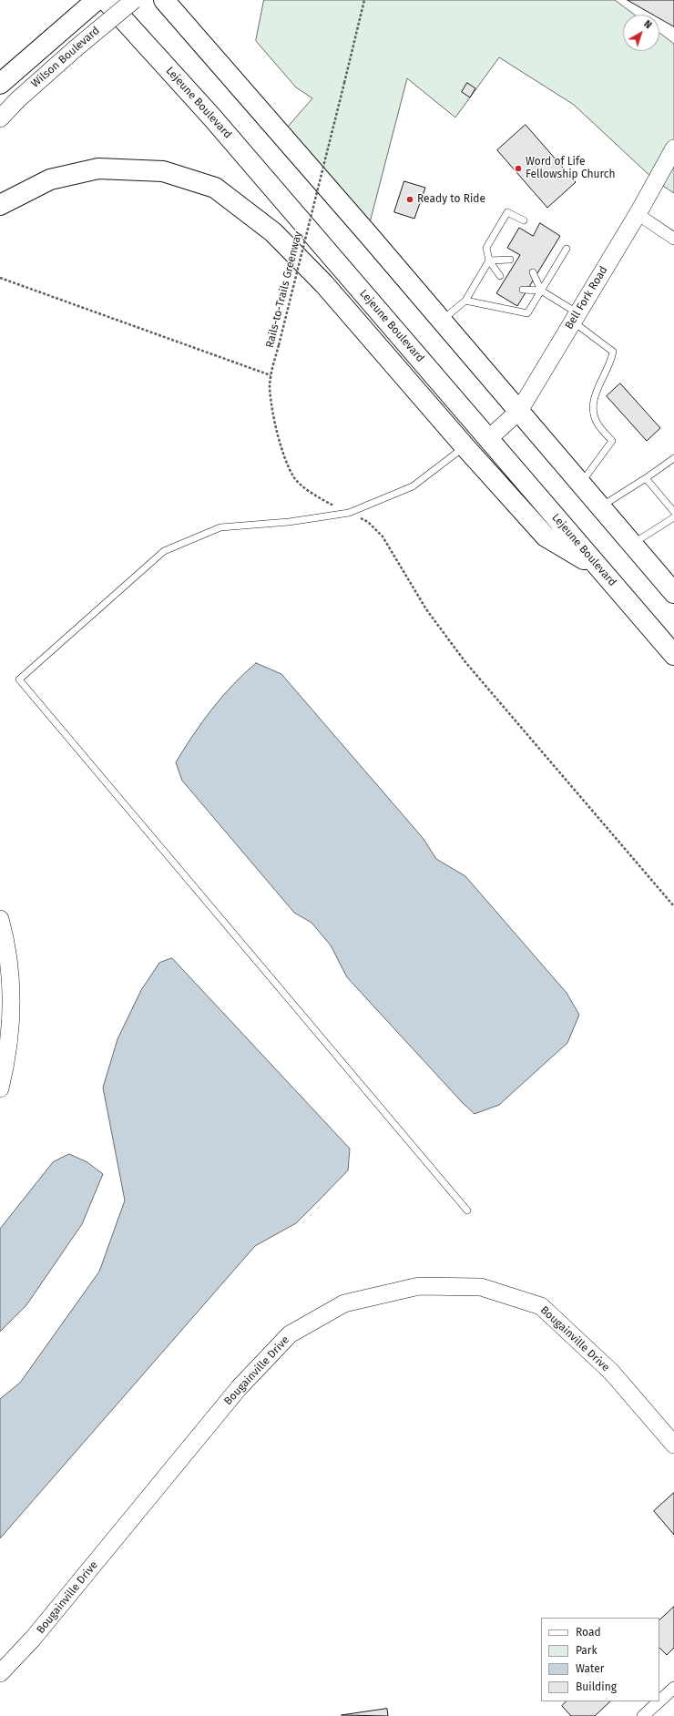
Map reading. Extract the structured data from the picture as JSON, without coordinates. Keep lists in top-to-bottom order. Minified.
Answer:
{"streets":{"highway":["Lejeune Boulevard"],"street":["Wilson Boulevard","Bell Fork Road","Bougainville Drive"],"path":["Rails-to-Trails Greenway"]},"crossings":[["Lejeune Boulevard","Bell Fork Road"]],"places":["Word of Life Fellowship Church","Ready to Ride"],"legend":["Road","Park","Water","Building"],"north":"top right"}
